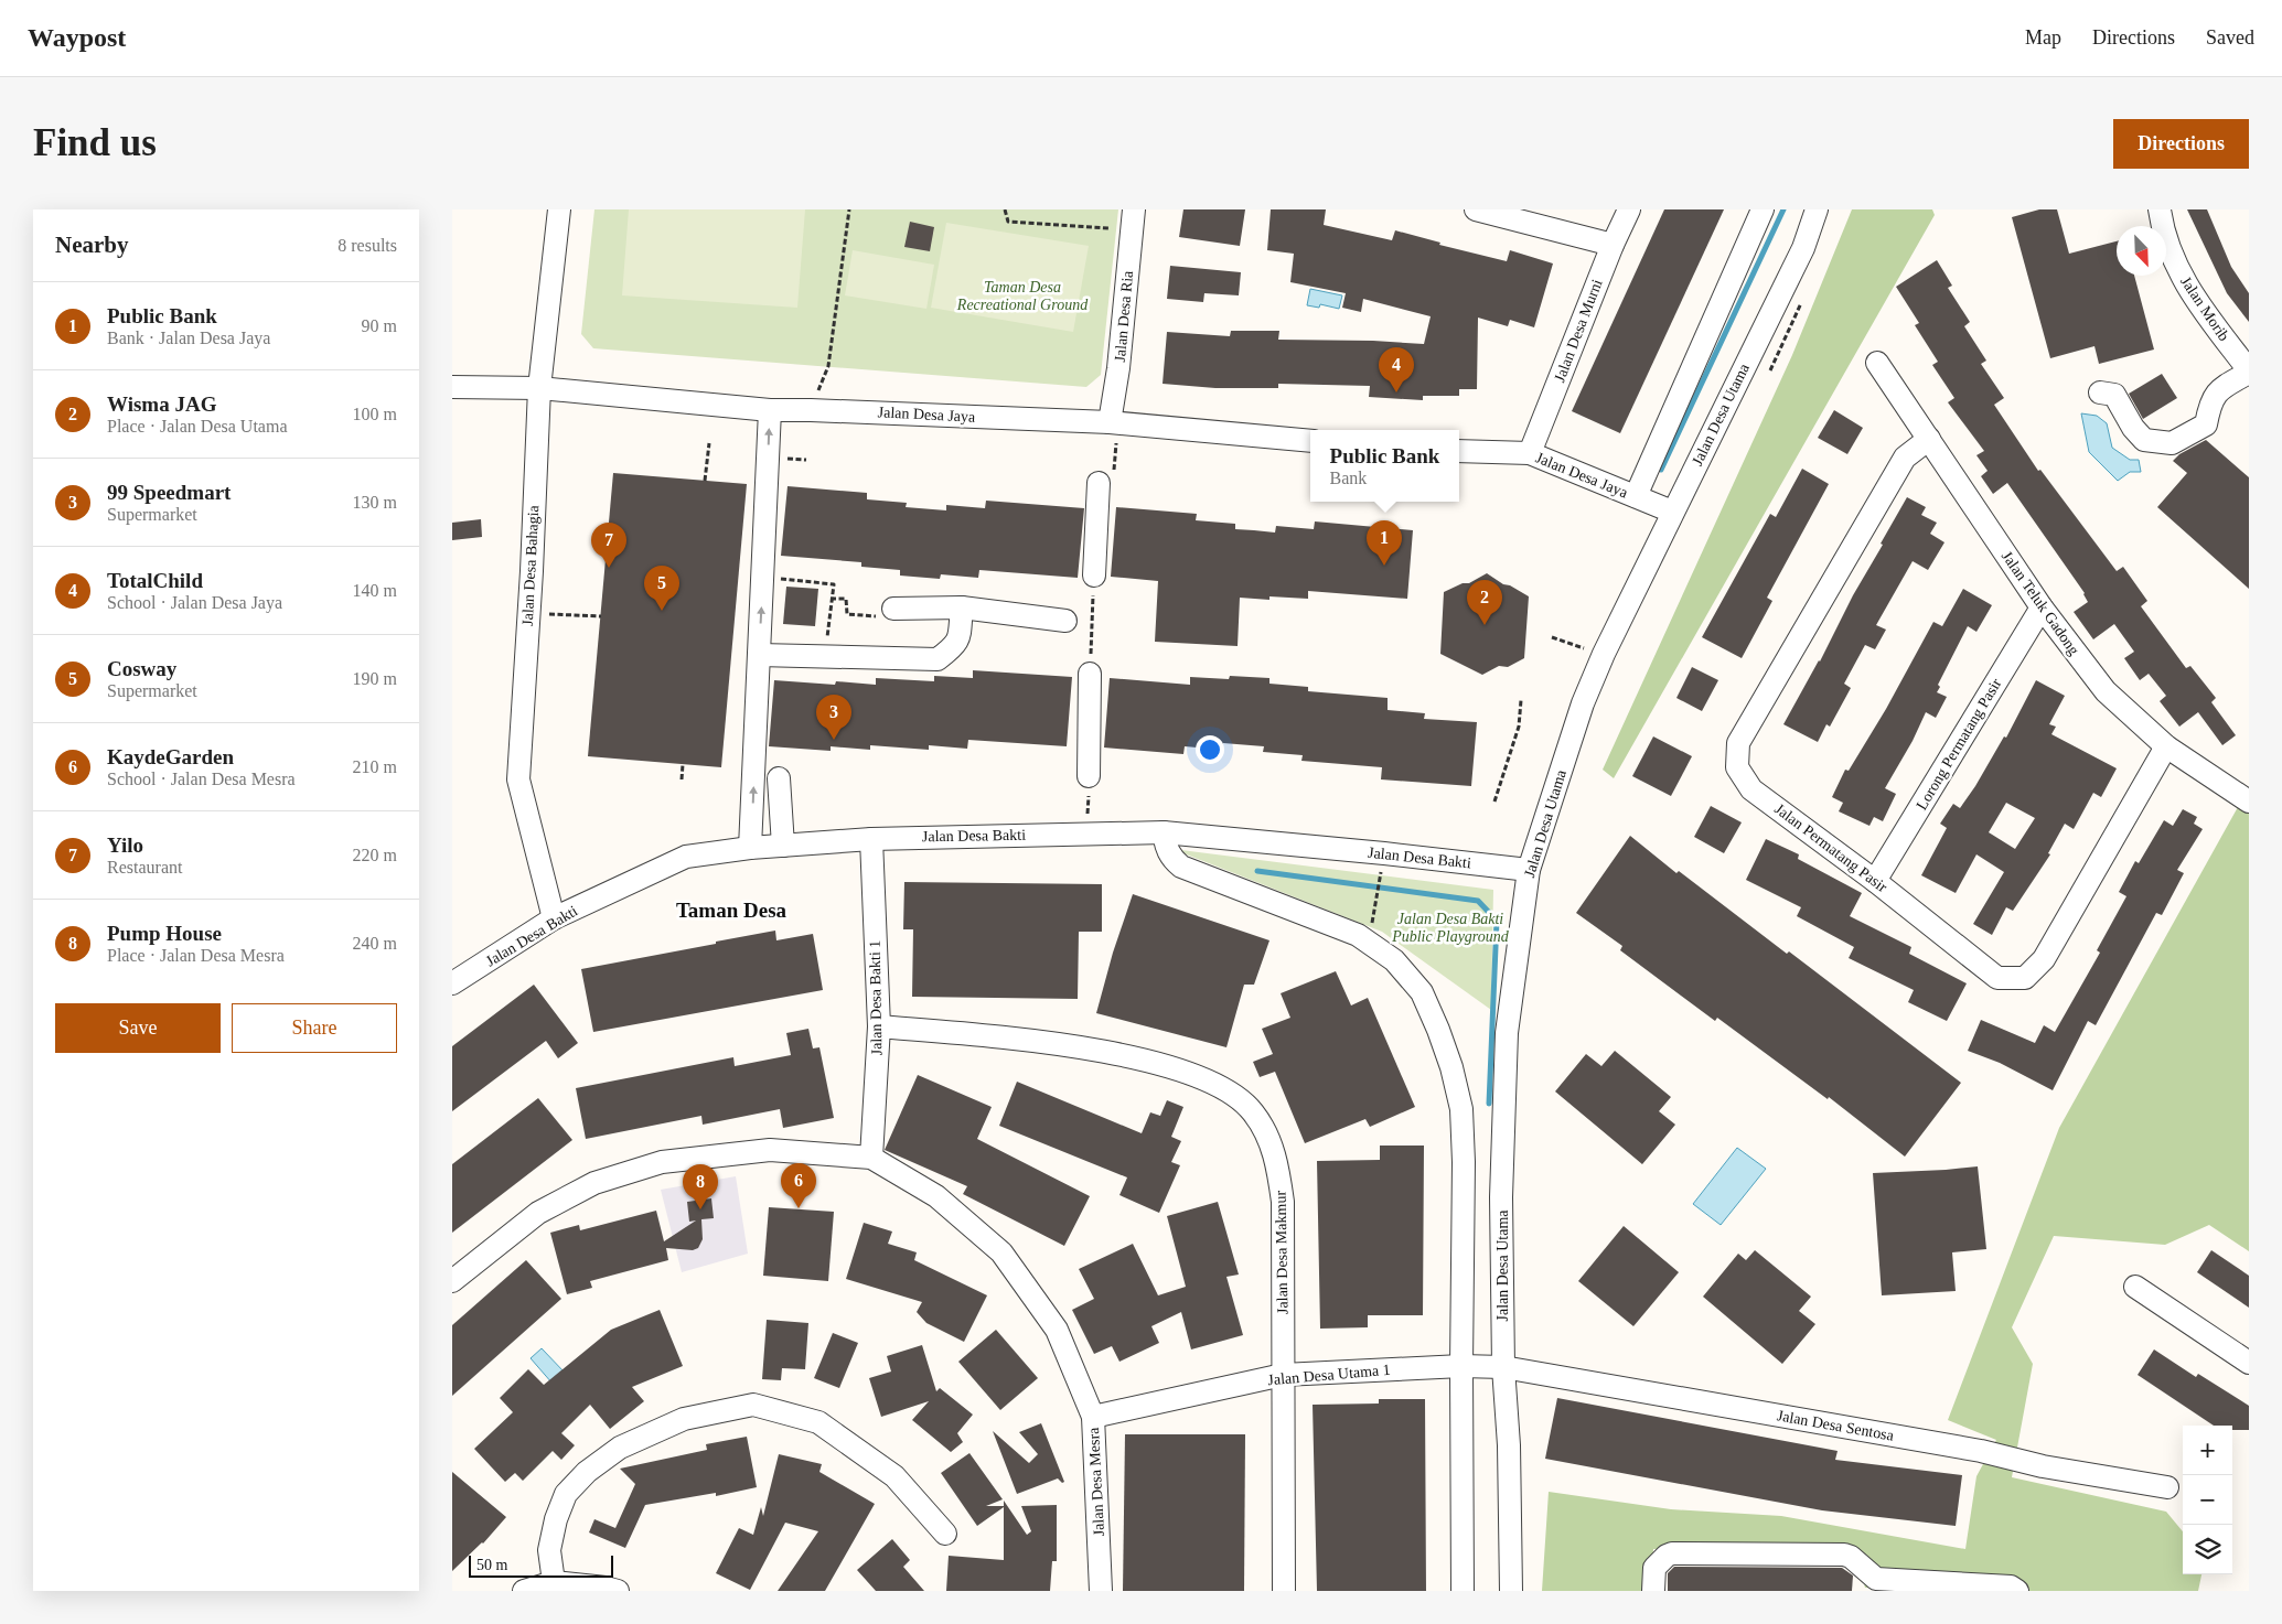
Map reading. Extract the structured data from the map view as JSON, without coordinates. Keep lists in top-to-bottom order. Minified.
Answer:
{"streets":{"street":["Jalan Morib","Jalan Desa Ria","Jalan Desa Murni","Jalan Desa Jaya","Jalan Desa Utama","Jalan Desa Bahagia","Jalan Teluk Gadong","Lorong Permatang Pasir","Jalan Desa Bakti","Jalan Permatang Pasir","Jalan Desa Bakti 1","Jalan Desa Makmur","Jalan Desa Utama 1","Jalan Desa Sentosa","Jalan Desa Mesra"]},"crossings":[["Jalan Desa Ria","Jalan Desa Jaya"],["Jalan Desa Murni","Jalan Desa Jaya"],["Jalan Desa Jaya","Jalan Desa Utama"],["Jalan Desa Jaya","Jalan Desa Bahagia"],["Jalan Desa Utama","Jalan Desa Bakti"],["Jalan Desa Utama","Jalan Desa Utama 1"],["Jalan Desa Utama","Jalan Desa Sentosa"],["Jalan Desa Bahagia","Jalan Desa Bakti"],["Jalan Teluk Gadong","Lorong Permatang Pasir"],["Jalan Teluk Gadong","Jalan Permatang Pasir"],["Lorong Permatang Pasir","Jalan Permatang Pasir"],["Jalan Desa Bakti","Jalan Desa Bakti 1"],["Jalan Desa Bakti 1","Jalan Desa Makmur"],["Jalan Desa Bakti 1","Jalan Desa Mesra"],["Jalan Desa Makmur","Jalan Desa Utama 1"],["Jalan Desa Utama 1","Jalan Desa Sentosa"],["Jalan Desa Utama 1","Jalan Desa Mesra"]],"districts":["Taman Desa"],"parks":["Taman Desa Recreational Ground","Jalan Desa Bakti Public Playground"],"scale_bar":"50 m","north":"bottom right","page":{"header":"Waypost","nav":["Map","Directions","Saved"],"buttons":["Directions",["Save","Share"]],"title":"Find us","heading":["Nearby","8 results"],"list":[{"mark":"1","name":"Public Bank","note":"Bank · Jalan Desa Jaya","value":"90 m"},{"mark":"2","name":"Wisma JAG","note":"Place · Jalan Desa Utama","value":"100 m"},{"mark":"3","name":"99 Speedmart","note":"Supermarket","value":"130 m"},{"mark":"4","name":"TotalChild","note":"School · Jalan Desa Jaya","value":"140 m"},{"mark":"5","name":"Cosway","note":"Supermarket","value":"190 m"},{"mark":"6","name":"KaydeGarden","note":"School · Jalan Desa Mesra","value":"210 m"},{"mark":"7","name":"Yilo","note":"Restaurant","value":"220 m"},{"mark":"8","name":"Pump House","note":"Place · Jalan Desa Mesra","value":"240 m"}],"pins":["4","1","7","5","2","3","6","8"],"popup":["Public Bank","Bank"],"map_buttons":["+","−"],"scale":"50 m"}}
